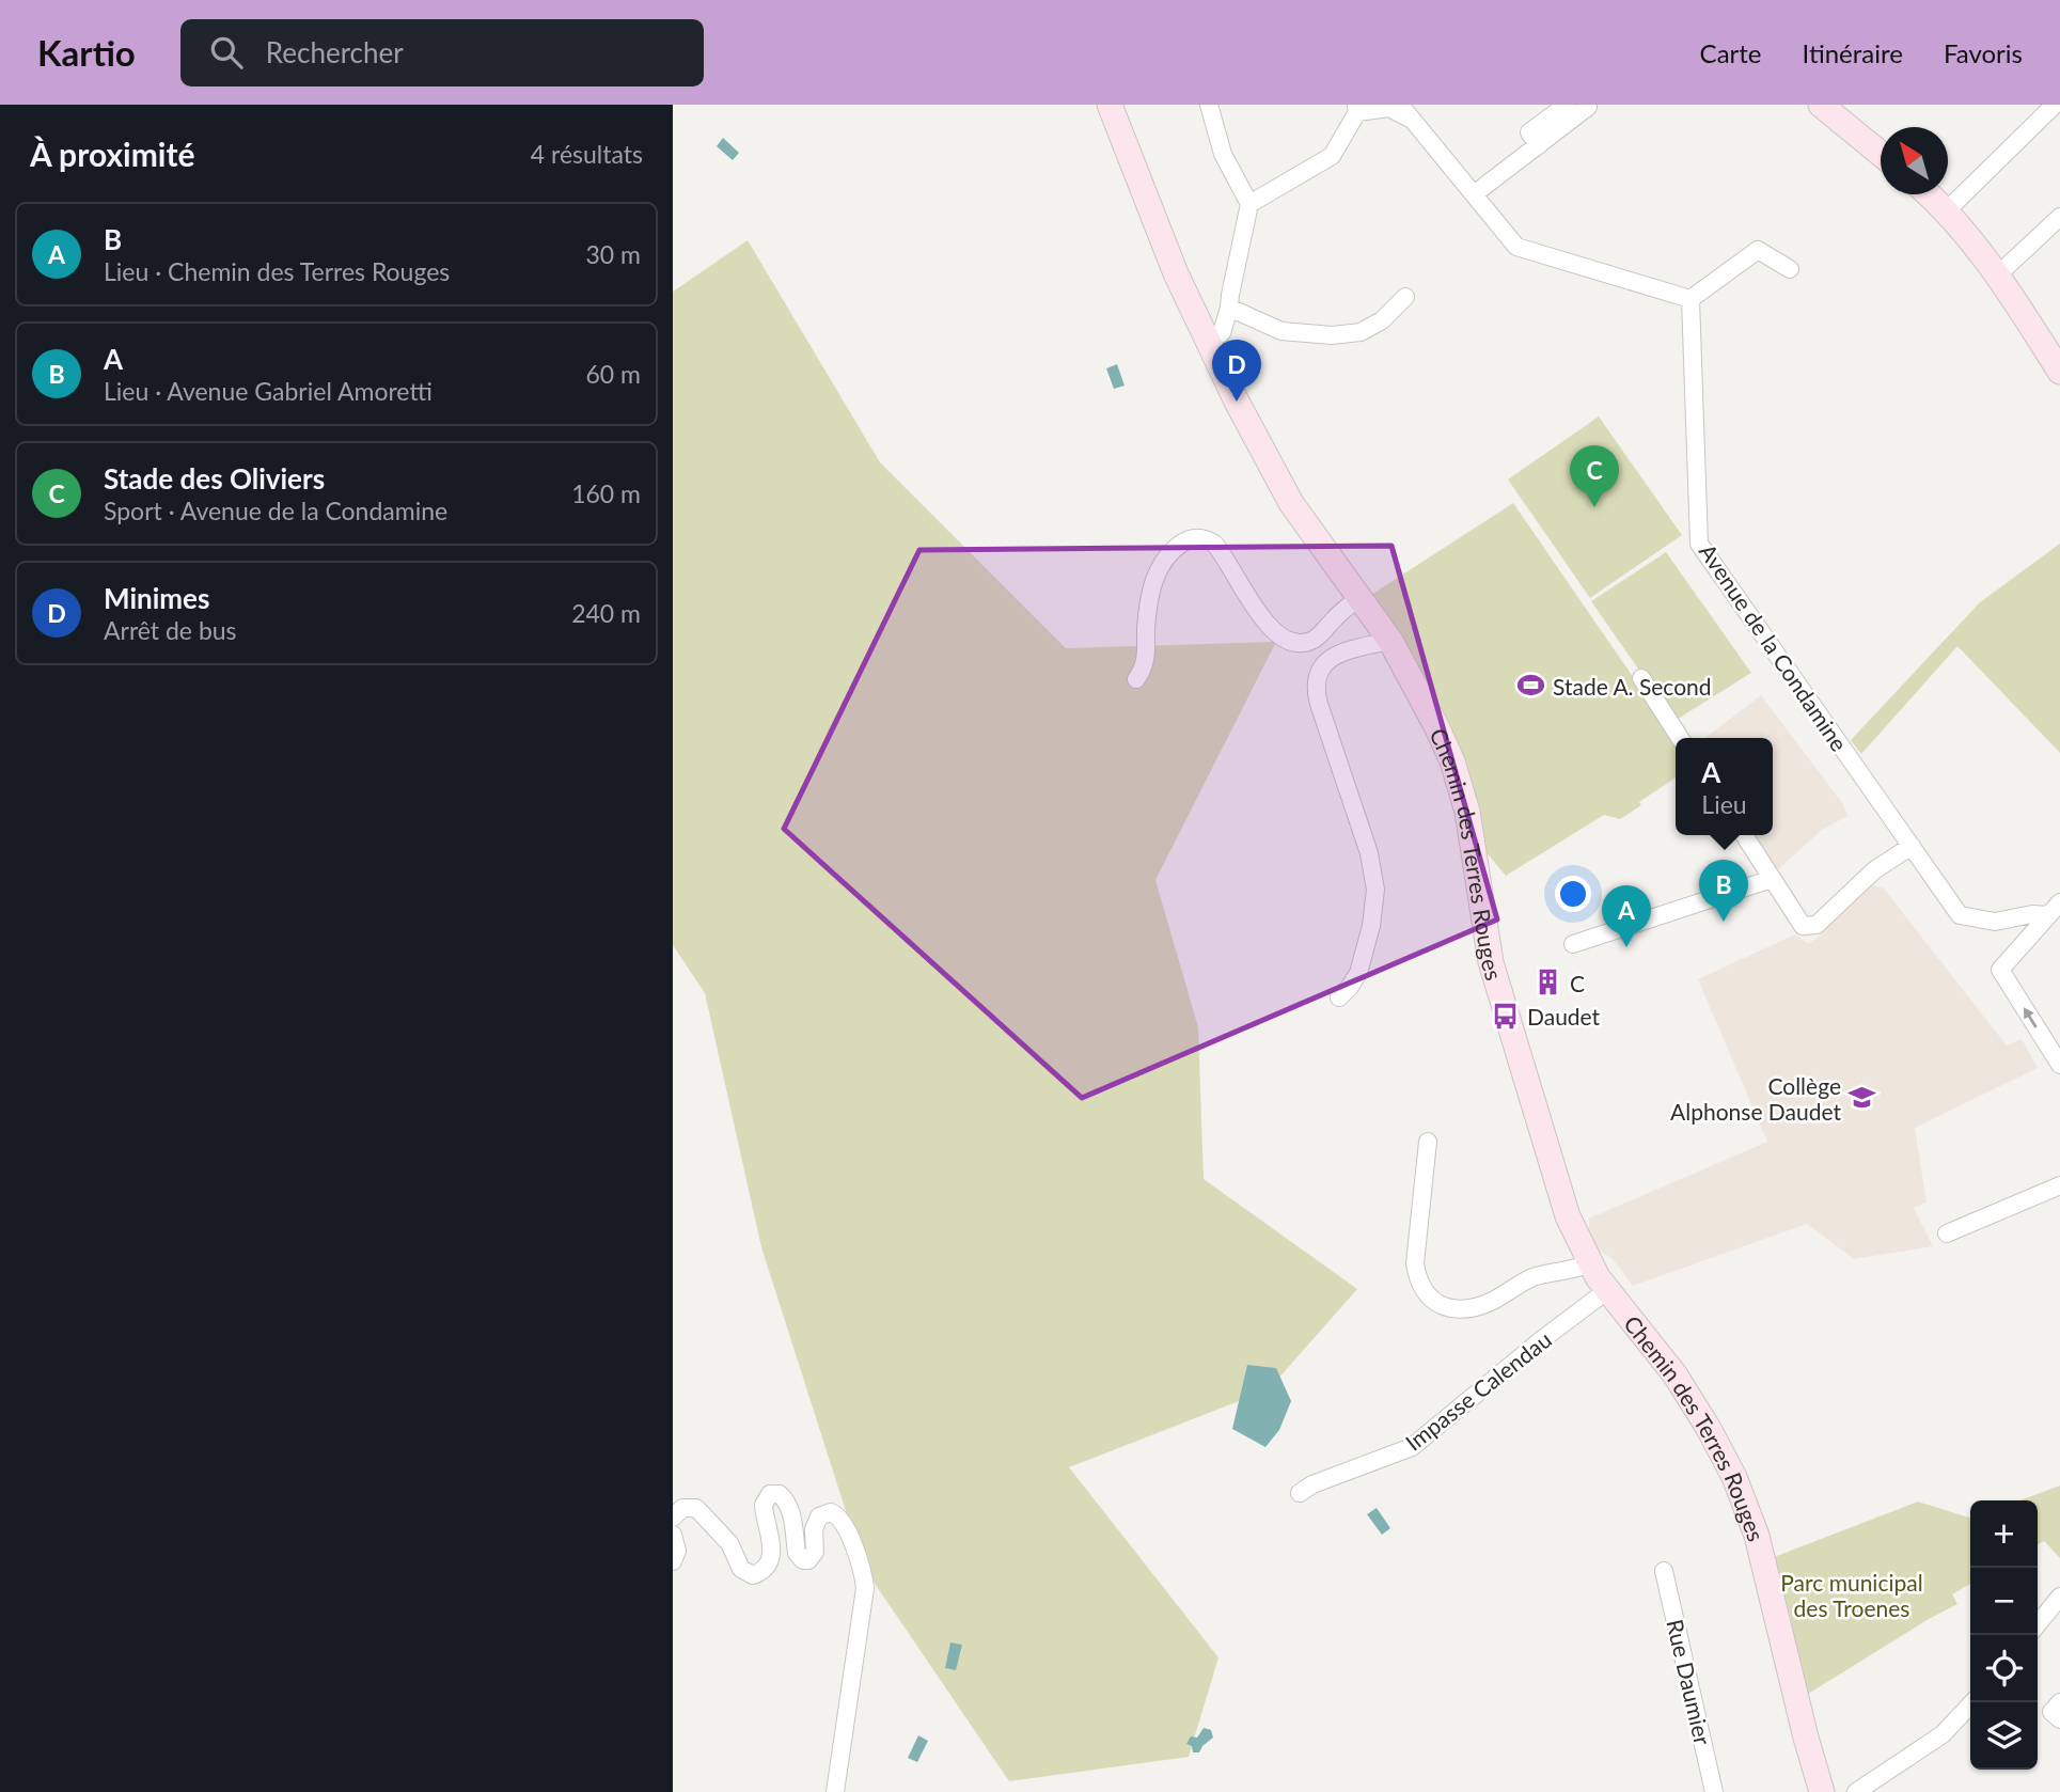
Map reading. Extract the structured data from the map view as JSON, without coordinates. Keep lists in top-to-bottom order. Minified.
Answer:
{"streets":{"main road":["Chemin des Terres Rouges"],"street":["Avenue de la Condamine","Impasse Calendau","Rue Daumier"]},"crossings":[["Chemin des Terres Rouges","Impasse Calendau"]],"parks":["Parc municipal des Troenes"],"places":{"sports":["Stade A. Second"],"building":["C"],"bus stop":["Daudet"],"school or university":["Collège Alphonse Daudet"]},"north":"top left","page":{"header":"Kartio","search":"Rechercher","nav":["Carte","Itinéraire","Favoris"],"heading":["À proximité","4 résultats"],"list":[{"mark":"A","name":"B","note":"Lieu · Chemin des Terres Rouges","value":"30 m"},{"mark":"B","name":"A","note":"Lieu · Avenue Gabriel Amoretti","value":"60 m"},{"mark":"C","name":"Stade des Oliviers","note":"Sport · Avenue de la Condamine","value":"160 m"},{"mark":"D","name":"Minimes","note":"Arrêt de bus","value":"240 m"}],"pins":["D","C","B","A"],"popup":["A","Lieu"],"map_buttons":["+","−"]}}
